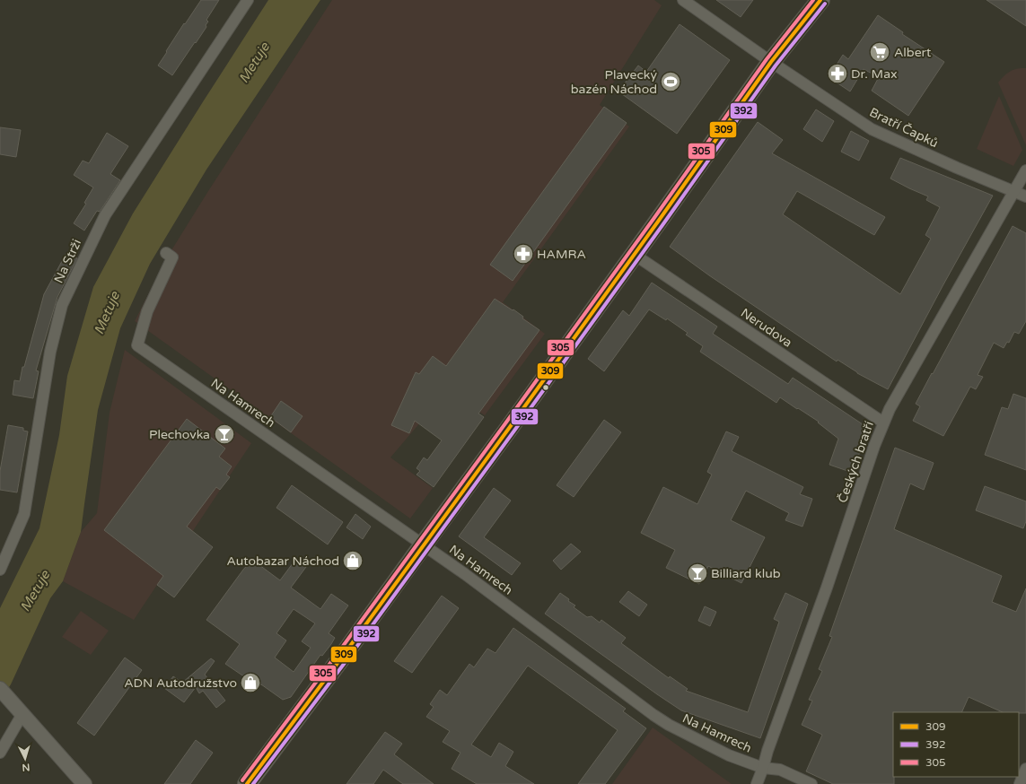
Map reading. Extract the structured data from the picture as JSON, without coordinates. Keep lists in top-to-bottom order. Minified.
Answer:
{"streets":{"street":["Bratří Čapků","Na Strži","Nerudova","Na Hamrech","Českých bratří"]},"crossings":[["Bratří Čapků","Českých bratří"],["Nerudova","Českých bratří"],["Na Hamrech","Českých bratří"]],"water":["Metuje"],"places":{"supermarket":["Albert"],"pharmacy":["Dr. Max","HAMRA"],"sports":["Plavecký bazén Náchod"],"bar":["Plechovka","Billiard klub"],"shop":["Autobazar Náchod","ADN Autodružstvo"]},"lines":["transit line 309","transit line 305","transit line 392"],"legend":["309","392","305"],"north":"bottom"}
